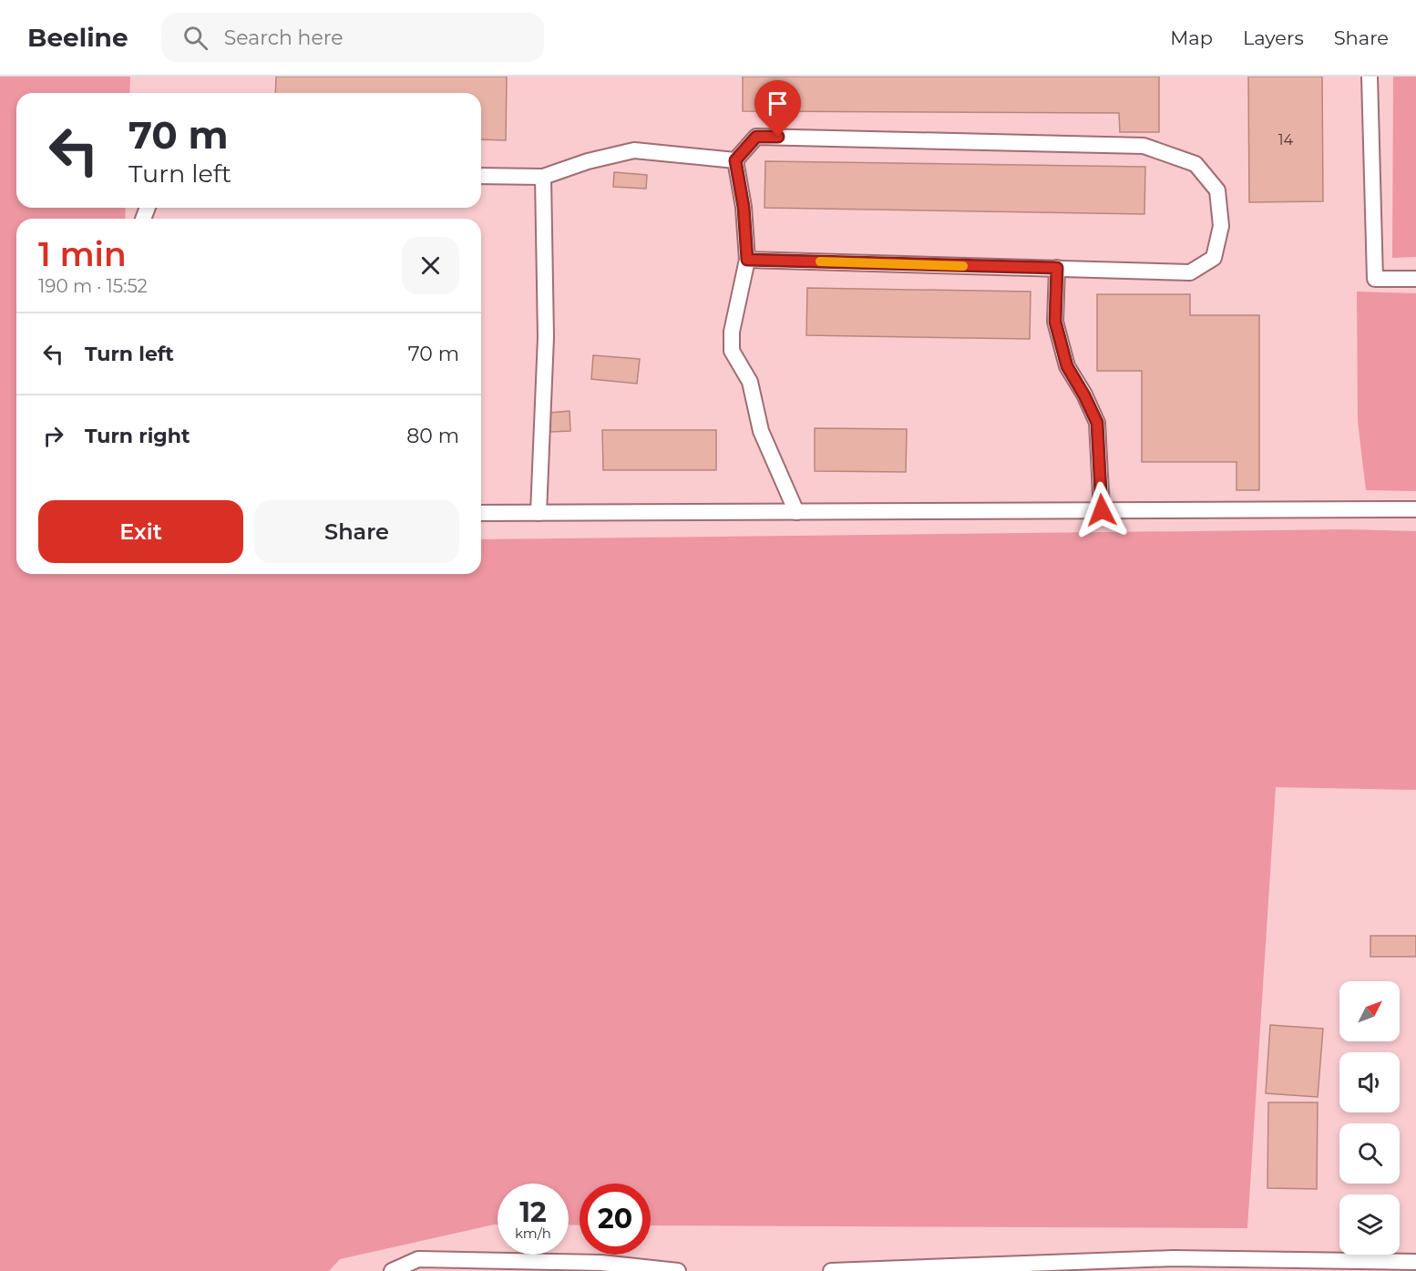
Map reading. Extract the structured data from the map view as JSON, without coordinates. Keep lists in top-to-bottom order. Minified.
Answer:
{"house_numbers":["14"],"north":"top right","page":{"header":"Beeline","search":"Search here","nav":["Map","Layers","Share"],"turn":["70 m","Turn left"],"heading":["1 min","190 m · 15:52"],"list":[{"name":"Turn left","value":"70 m"},{"name":"Turn right","value":"80 m"}],"buttons":["Exit","Share"],"speed":"12 km/h","limit":"20"}}
